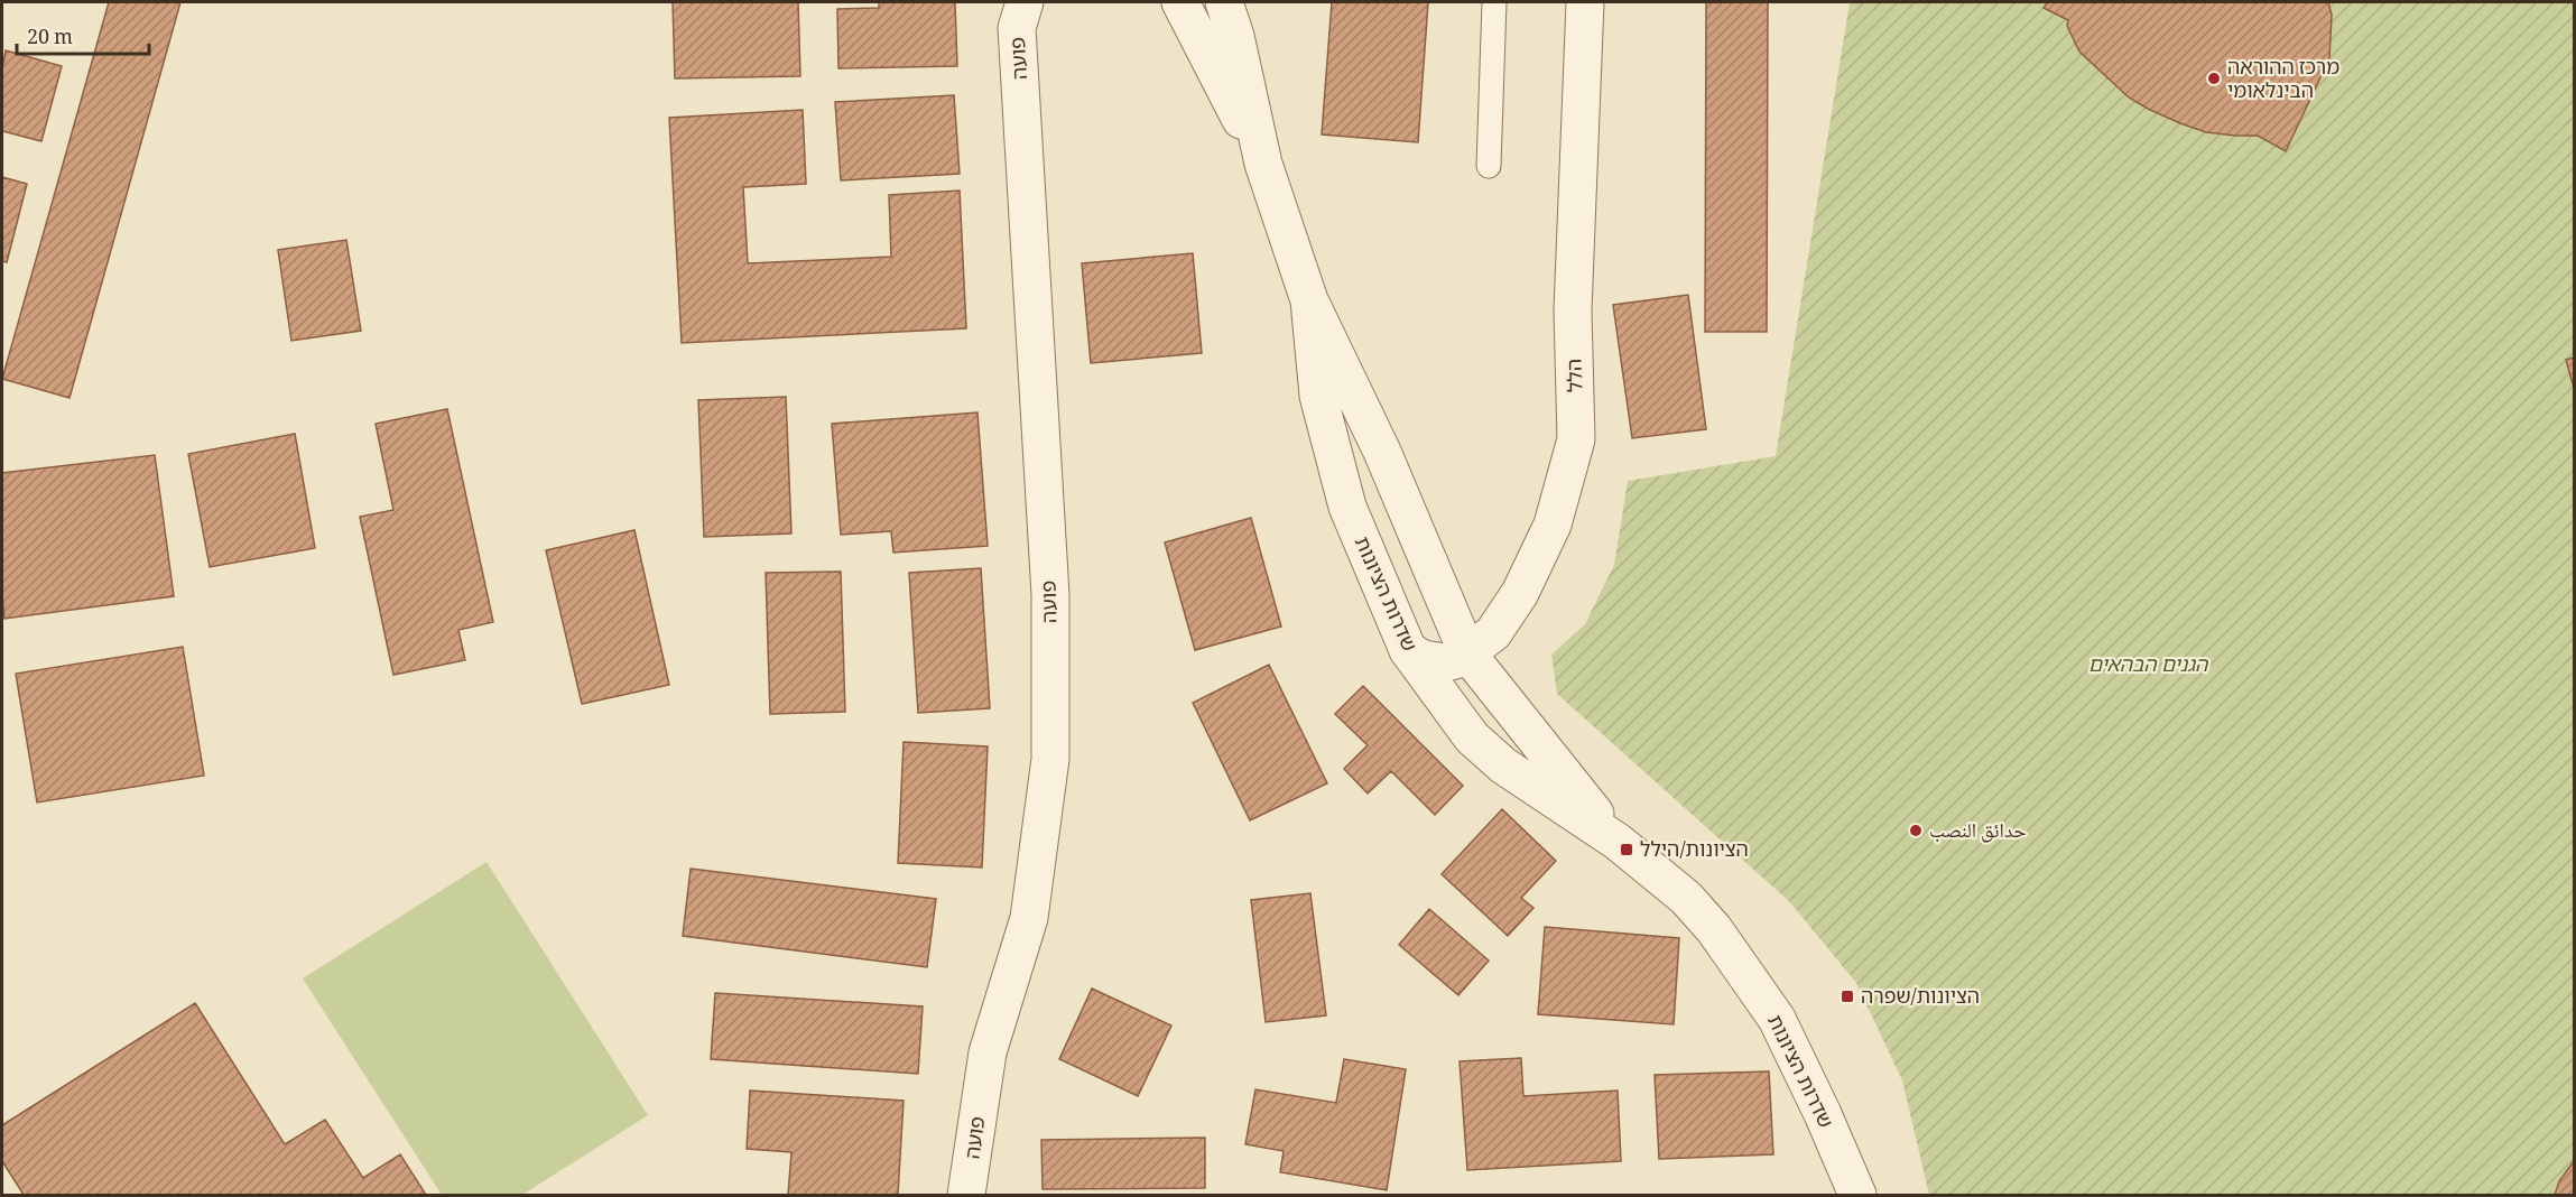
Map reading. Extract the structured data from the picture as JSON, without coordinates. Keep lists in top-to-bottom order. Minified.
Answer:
{"streets":{"street":["פועה","הלל","שדרות הציונות"]},"crossings":[["הלל","שדרות הציונות"]],"parks":["הגנים הבהאים"],"places":{"other":["מרכז ההוראה הבינלאומי","حدائق النصب"],"transit":["הציונות/הילל","הציונות/שפרה"]},"scale_bar":"20 m"}
